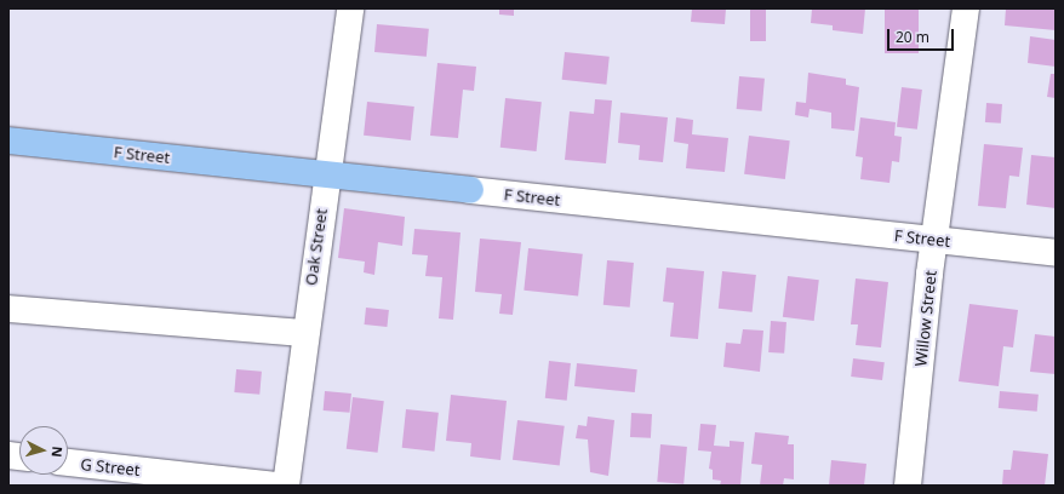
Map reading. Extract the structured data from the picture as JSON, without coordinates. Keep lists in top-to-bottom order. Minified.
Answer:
{"streets":{"main road":["F Street"],"street":["Oak Street","Willow Street","G Street"]},"crossings":[["F Street","Oak Street"],["F Street","Willow Street"]],"scale_bar":"20 m","north":"right"}
